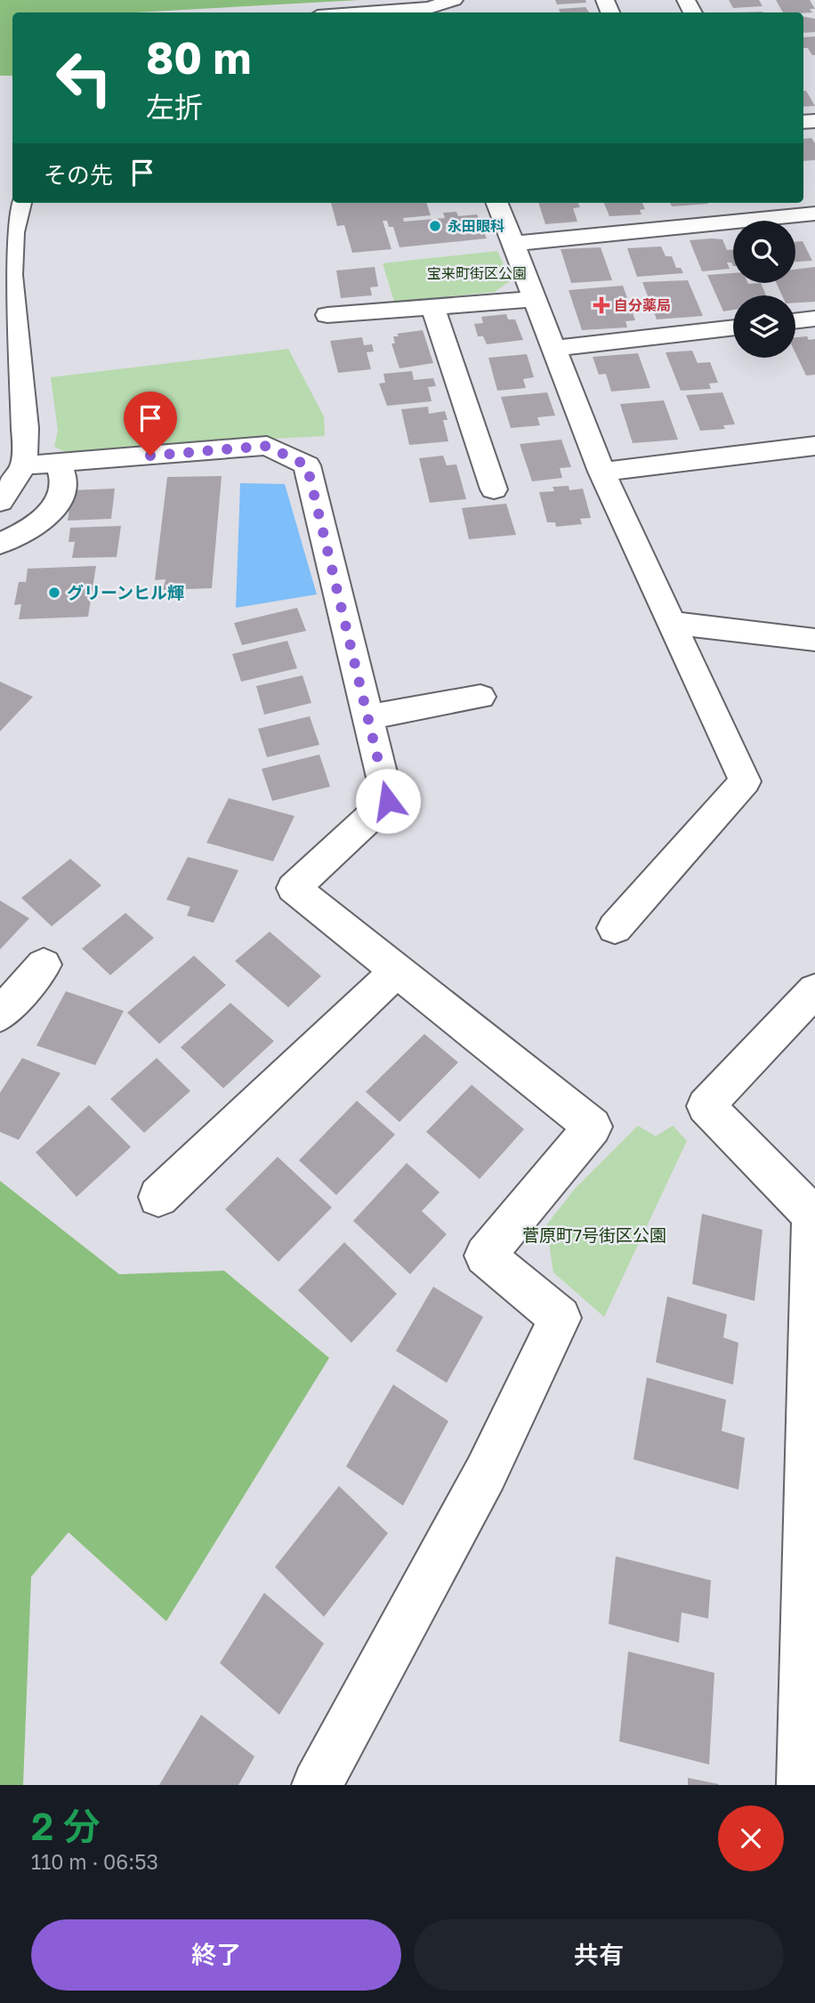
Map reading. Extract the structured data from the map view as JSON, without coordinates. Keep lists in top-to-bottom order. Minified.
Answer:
{"parks":["宝来町街区公園","菅原町7号街区公園"],"places":{"other":["永田眼科","グリーンヒル輝"],"health":["自分薬局"]},"page":{"turn":["80 m","左折"],"then":"その先","heading":["2 分","110 m · 06:53"],"buttons":["終了","共有"]}}
